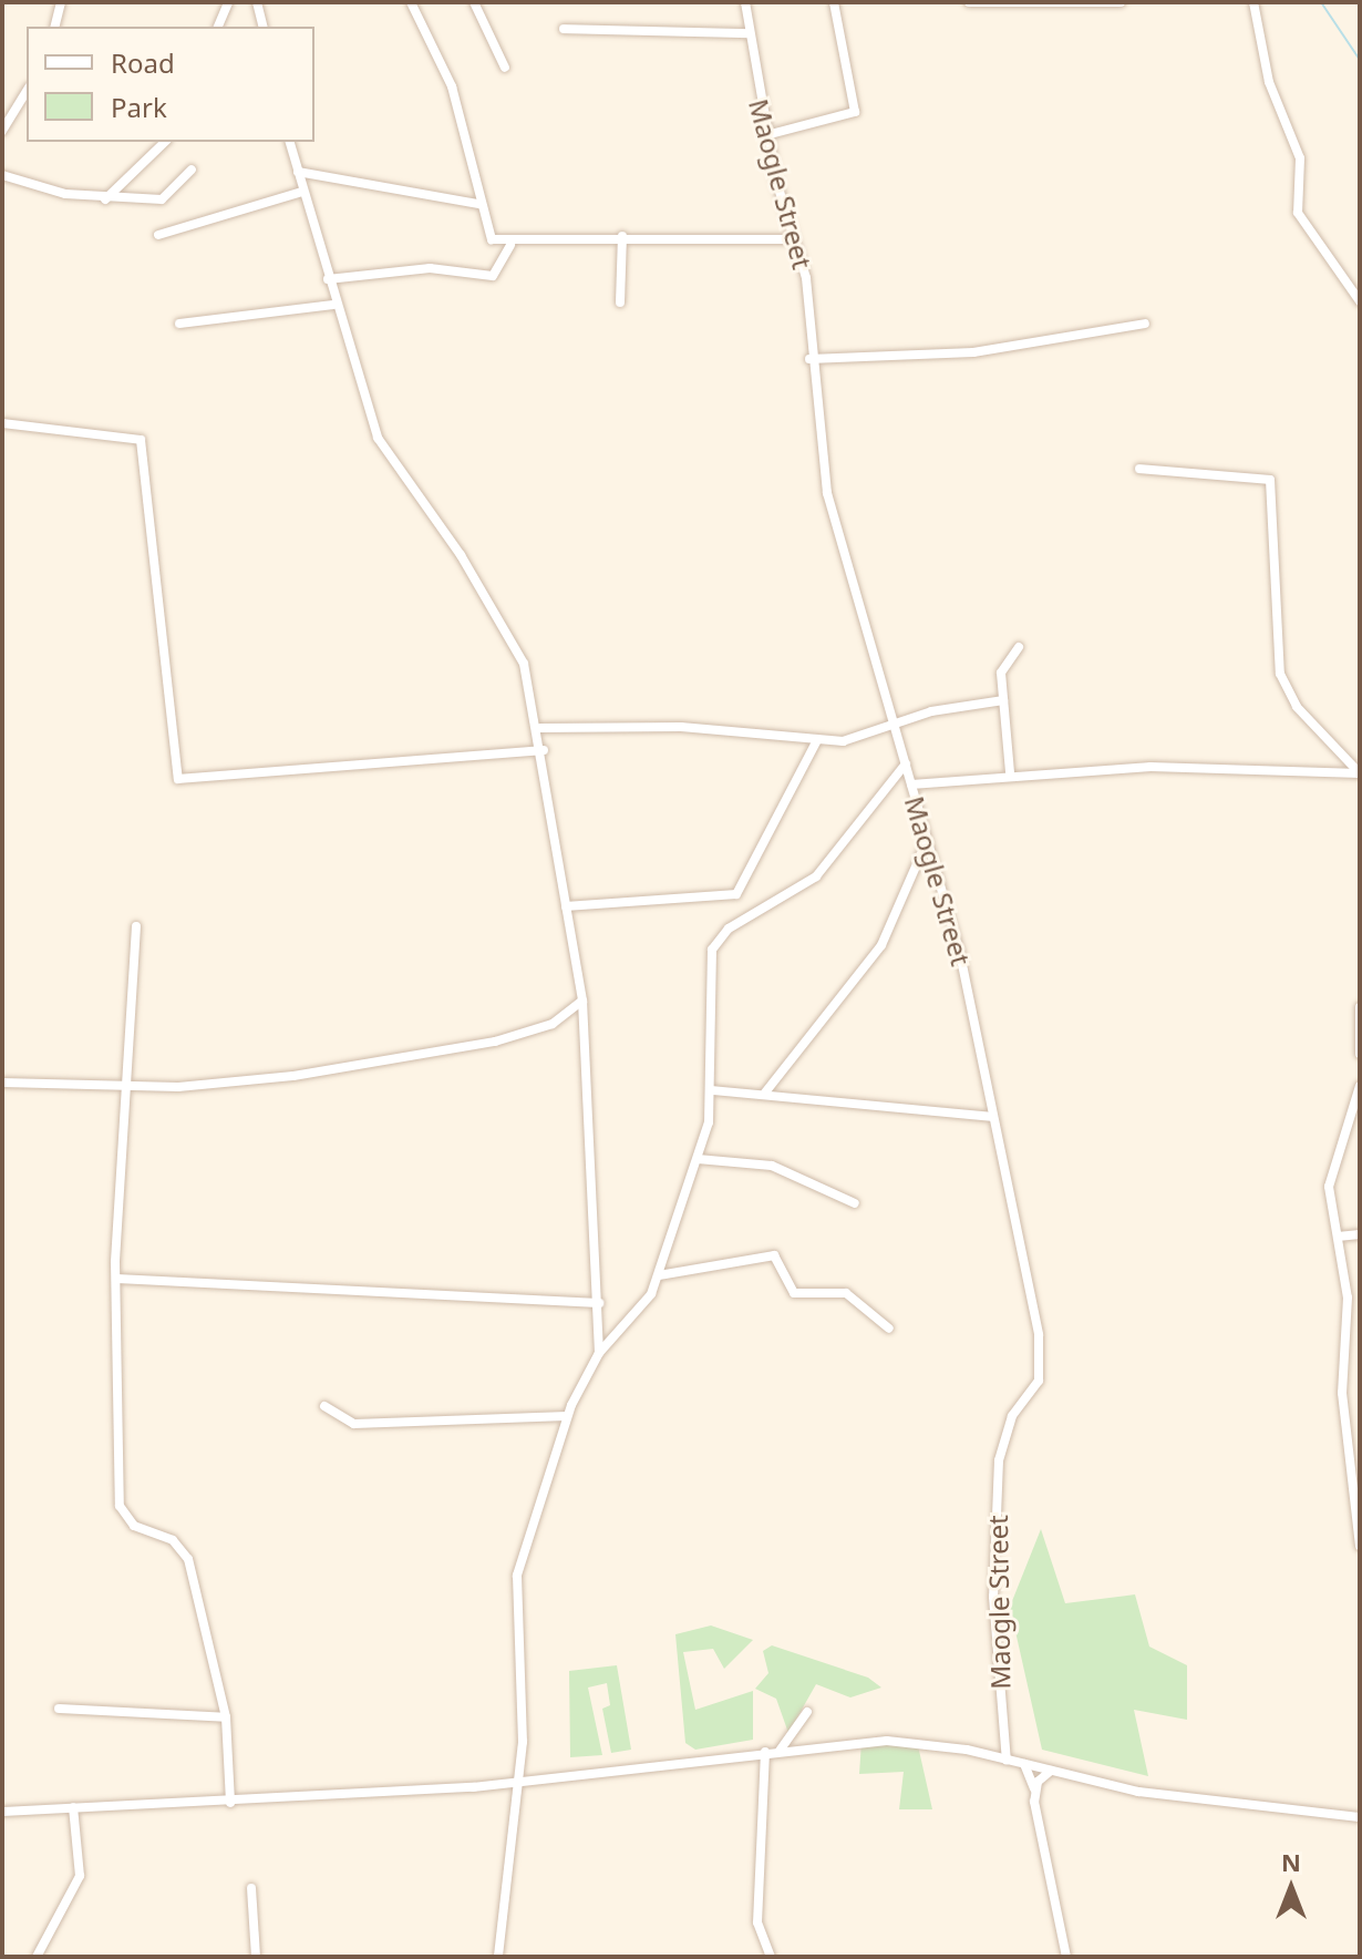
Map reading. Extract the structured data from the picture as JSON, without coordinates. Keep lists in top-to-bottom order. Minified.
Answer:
{"streets":{"street":["Maogle Street"]},"legend":["Road","Park"],"north":"top"}
